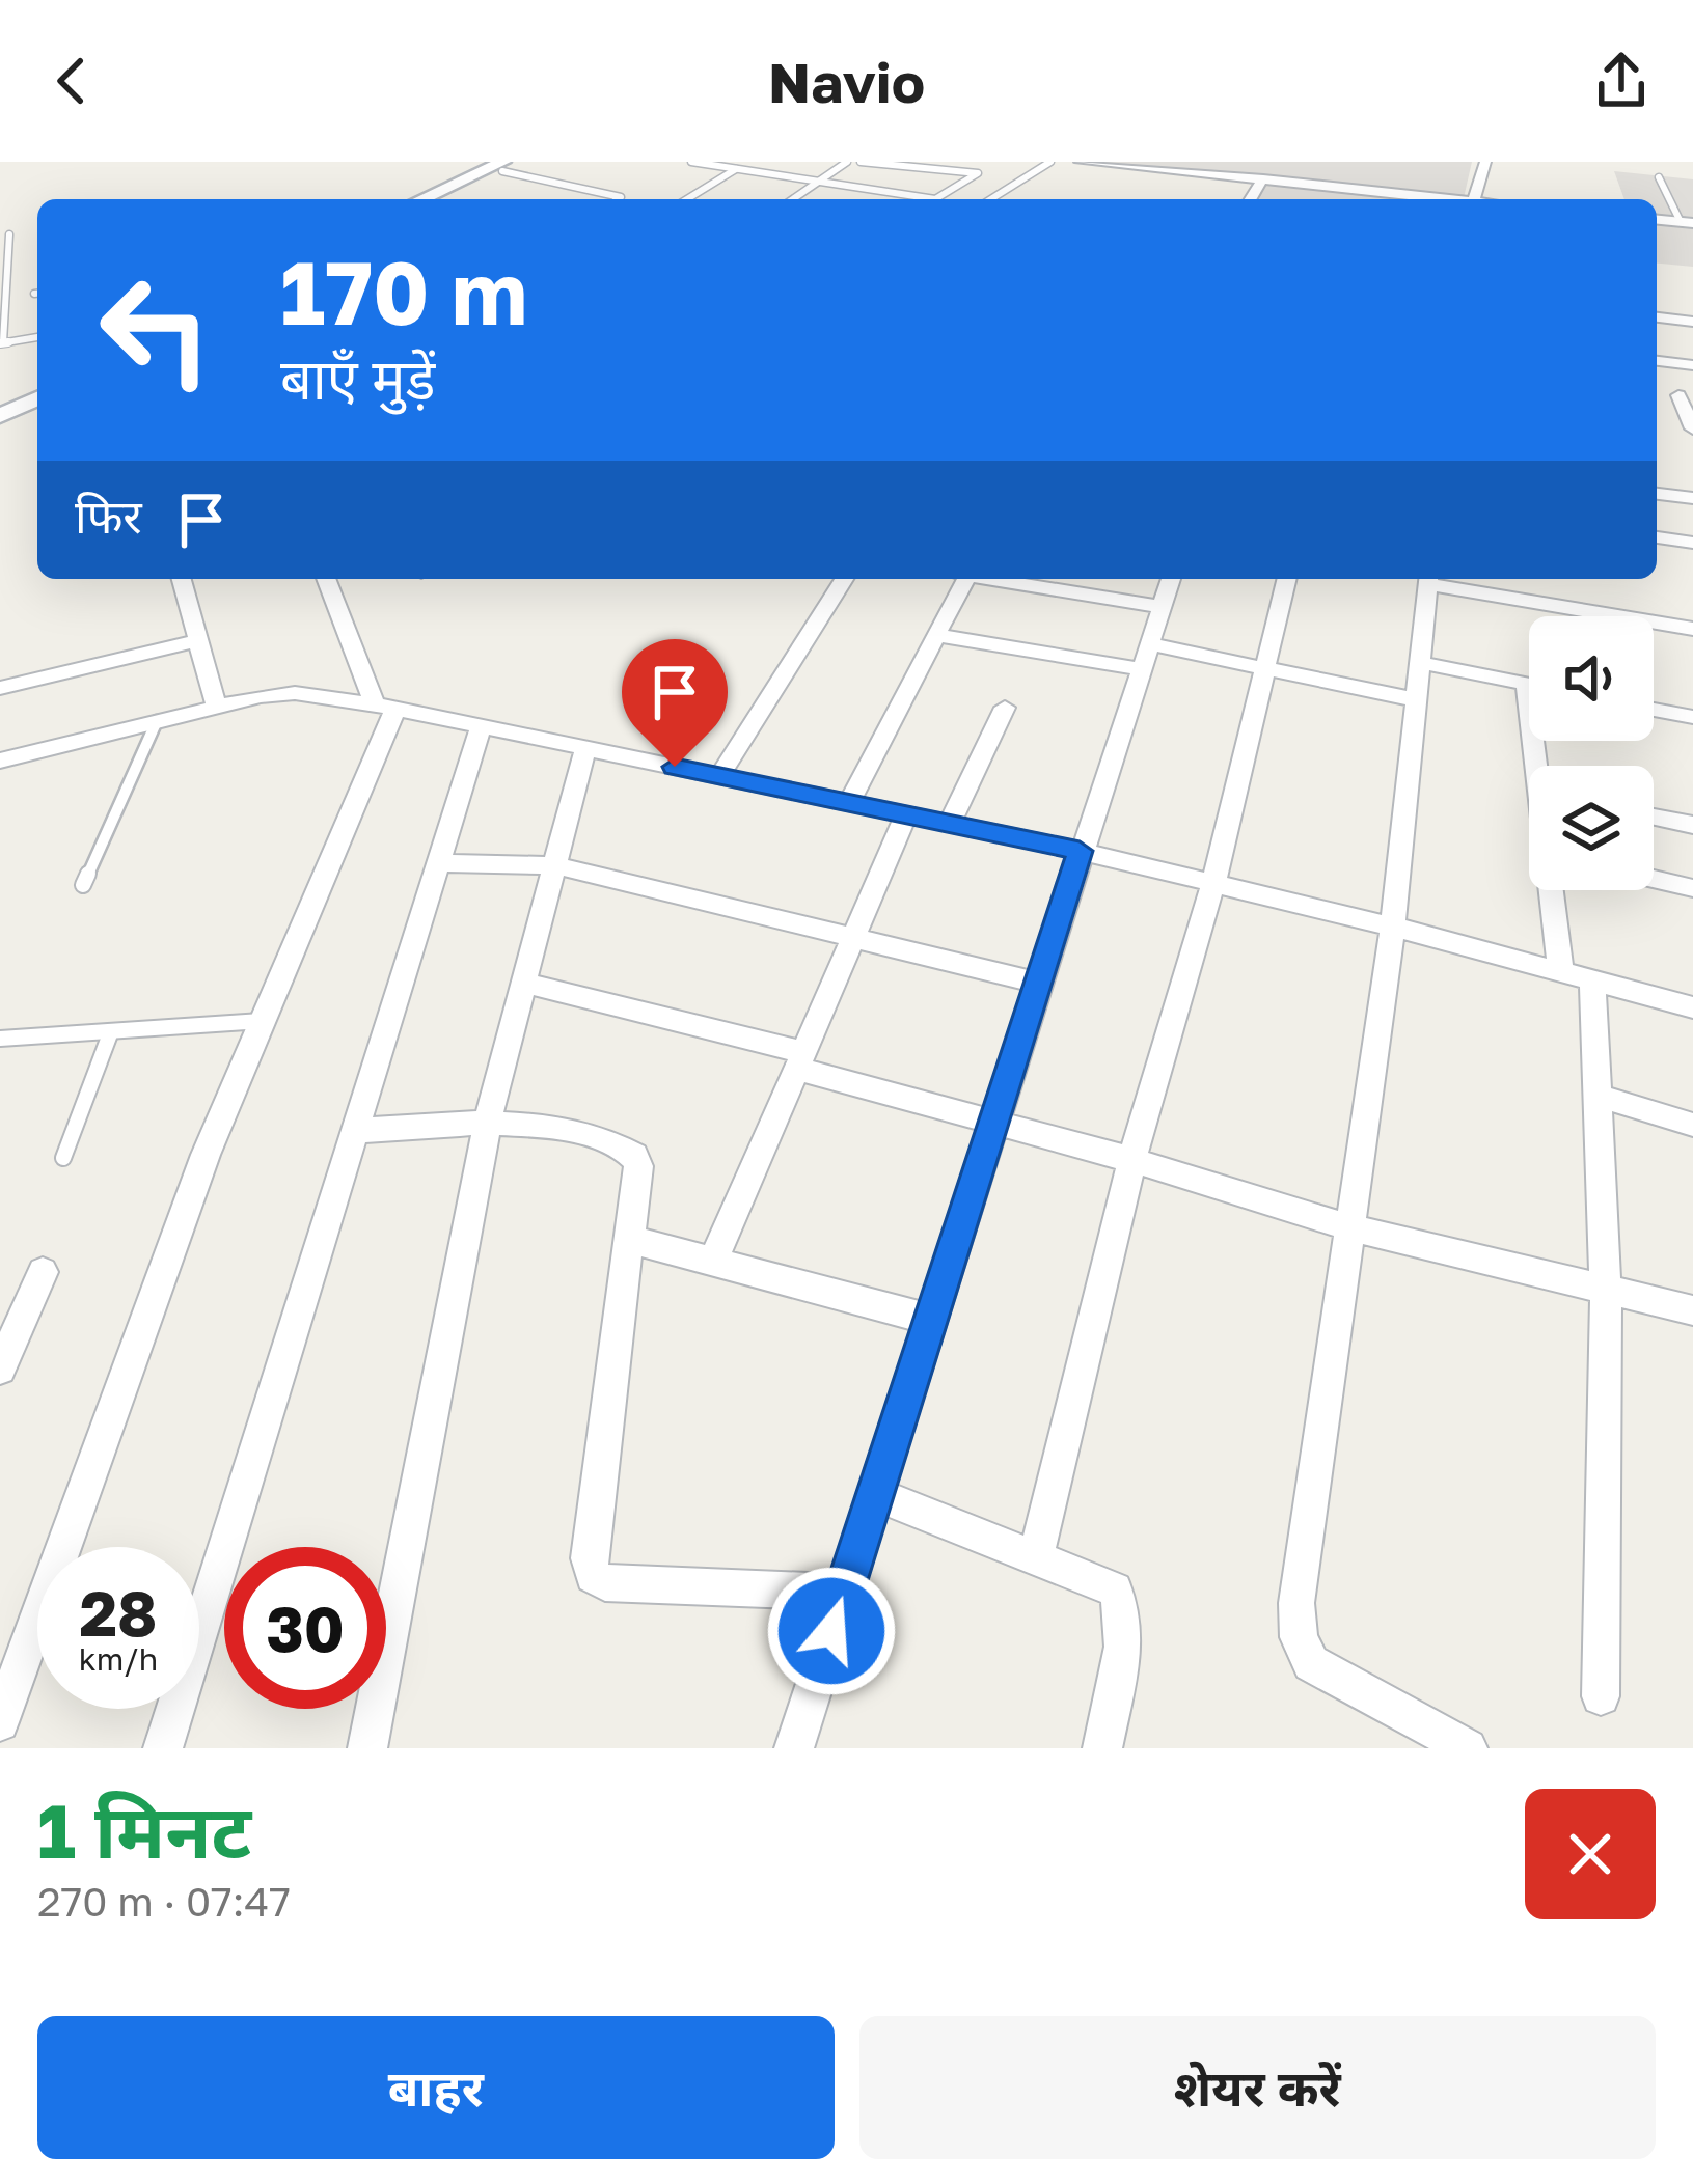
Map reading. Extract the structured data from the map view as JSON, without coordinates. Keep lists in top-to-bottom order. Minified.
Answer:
{"page":{"header":"Navio","turn":["170 m","बाएँ मुड़ें"],"then":"फिर","speed":"28 km/h","limit":"30","heading":["1 मिनट","270 m · 07:47"],"buttons":["बाहर","शेयर करें"]}}
